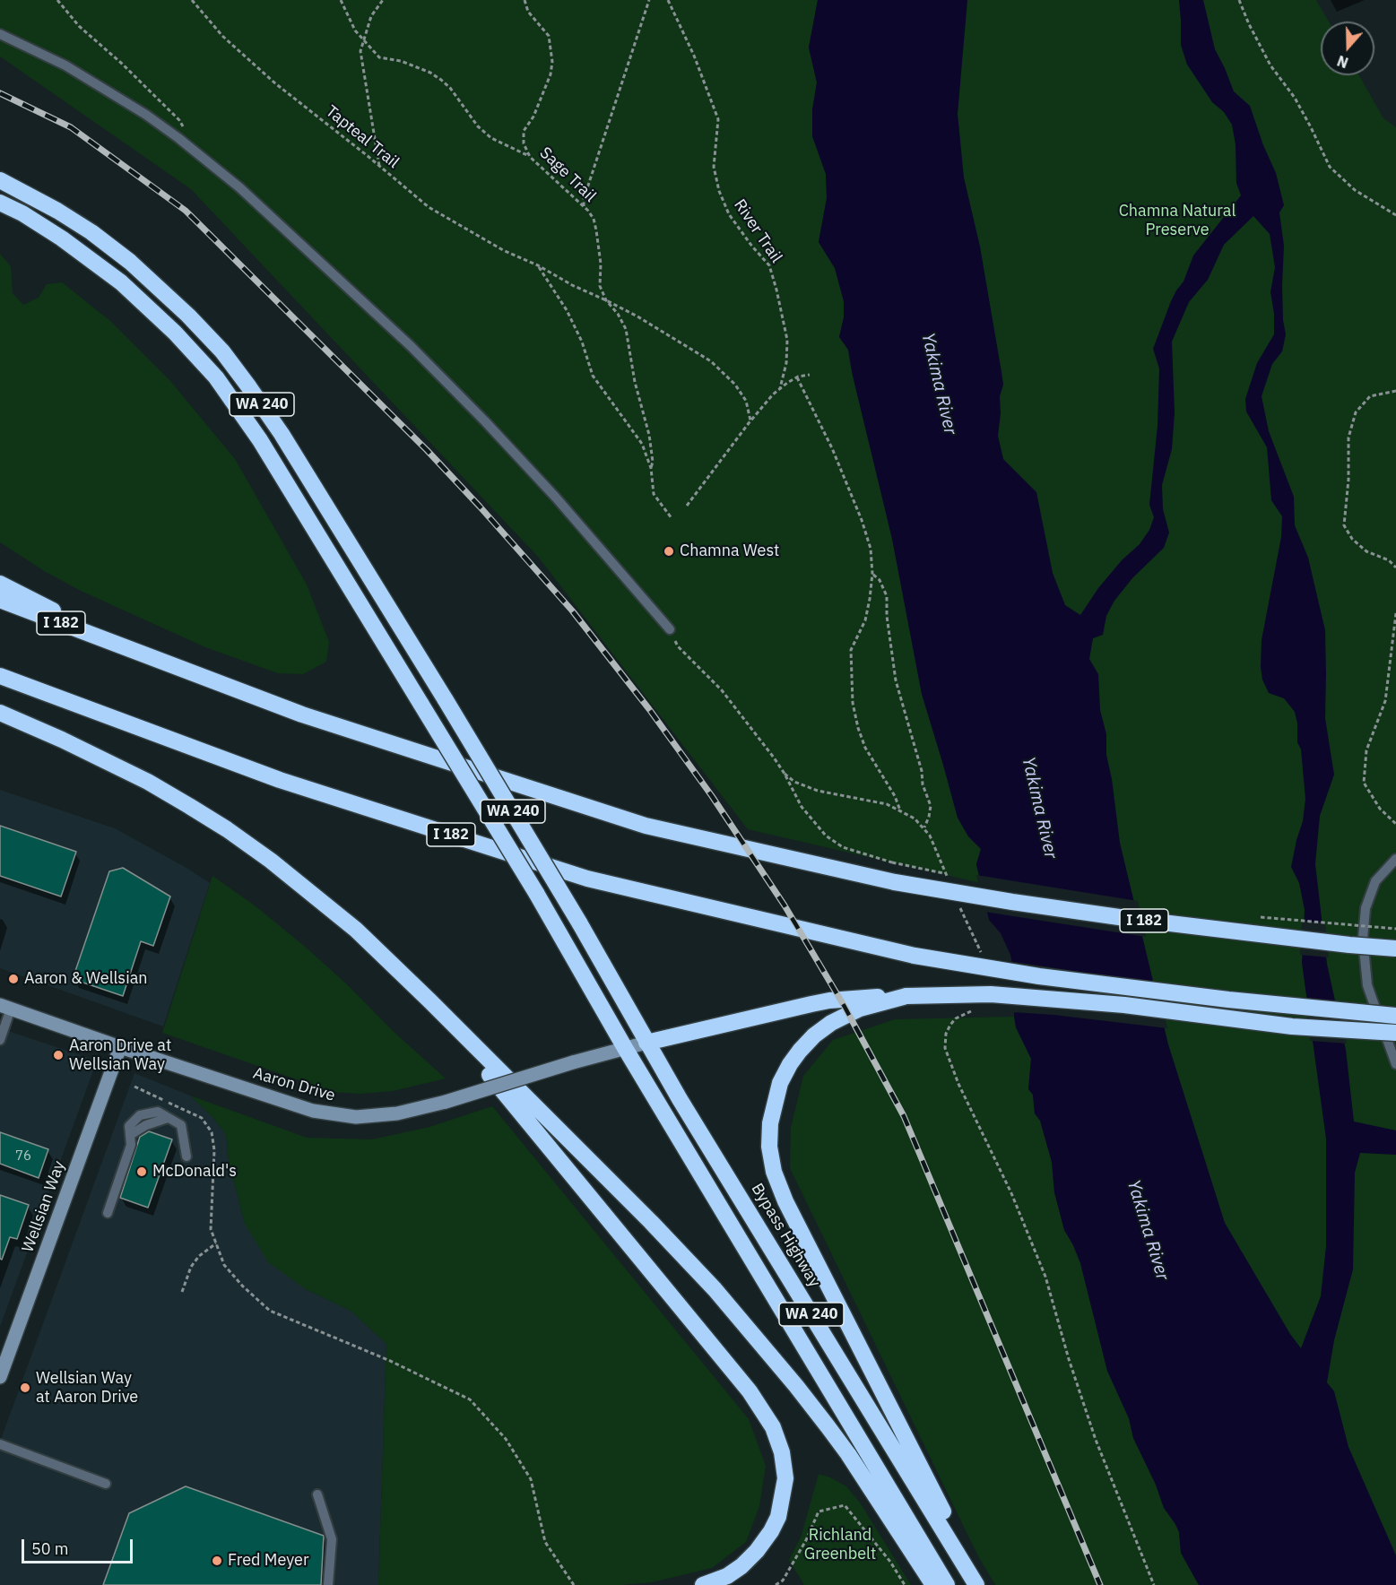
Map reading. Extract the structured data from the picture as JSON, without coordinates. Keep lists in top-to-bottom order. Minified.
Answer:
{"streets":{"highway":["WA 240","I 182","Bypass Highway"],"main road":["Aaron Drive","Wellsian Way"],"path":["Tapteal Trail","Sage Trail","River Trail"]},"crossings":[["Tapteal Trail","Sage Trail"],["WA 240","Aaron Drive"],["WA 240","Bypass Highway"],["Aaron Drive","Wellsian Way"],["Aaron Drive","Bypass Highway"]],"water":["Yakima River"],"parks":["Chamna Natural Preserve","Richland Greenbelt"],"places":["Chamna West","Aaron & Wellsian","Aaron Drive at Wellsian Way","McDonald's","Wellsian Way at Aaron Drive","Fred Meyer"],"house_numbers":["76"],"scale_bar":"50 m","north":"bottom"}
